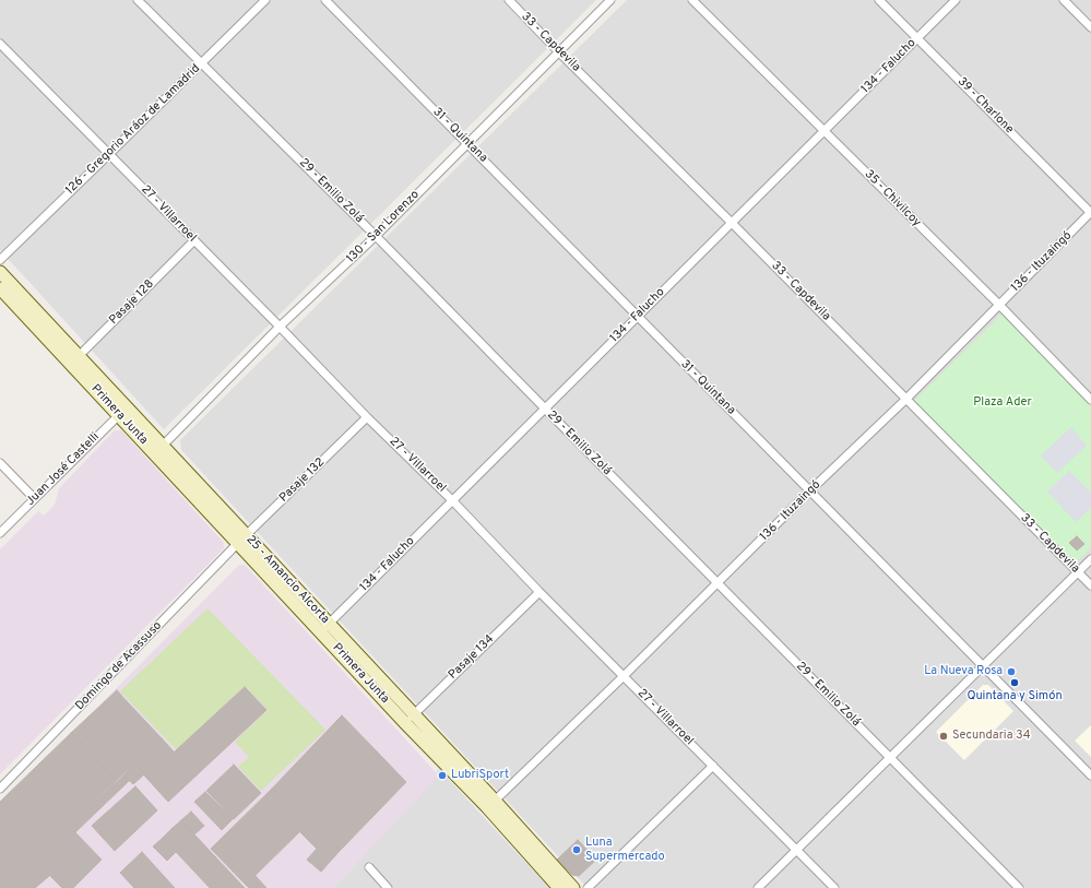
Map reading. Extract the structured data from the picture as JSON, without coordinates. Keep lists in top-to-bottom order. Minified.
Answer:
{"streets":{"main road":["Primera Junta"],"street":["33 - Capdevila","134 - Falucho","39 - Charlone","126 - Gregorio Aráoz de Lamadrid","31 - Quintana","29 - Emilio Zolá","35 - Chivilcoy","27 - Villarroel","130 - San Lorenzo","136 - Ituzaingó","Pasaje 128","Juan José Castelli","Pasaje 132","Pasaje 134","Domingo de Acassuso"]},"crossings":[["33 - Capdevila","134 - Falucho"],["33 - Capdevila","130 - San Lorenzo"],["33 - Capdevila","136 - Ituzaingó"],["134 - Falucho","39 - Charlone"],["134 - Falucho","31 - Quintana"],["134 - Falucho","29 - Emilio Zolá"],["134 - Falucho","35 - Chivilcoy"],["134 - Falucho","27 - Villarroel"],["134 - Falucho","Primera Junta"],["39 - Charlone","136 - Ituzaingó"],["126 - Gregorio Aráoz de Lamadrid","29 - Emilio Zolá"],["126 - Gregorio Aráoz de Lamadrid","27 - Villarroel"],["31 - Quintana","130 - San Lorenzo"],["31 - Quintana","136 - Ituzaingó"],["29 - Emilio Zolá","130 - San Lorenzo"],["29 - Emilio Zolá","136 - Ituzaingó"],["35 - Chivilcoy","136 - Ituzaingó"],["27 - Villarroel","130 - San Lorenzo"],["27 - Villarroel","136 - Ituzaingó"],["27 - Villarroel","Pasaje 128"],["27 - Villarroel","Pasaje 132"],["27 - Villarroel","Pasaje 134"],["130 - San Lorenzo","Primera Junta"],["136 - Ituzaingó","Primera Junta"],["Pasaje 128","Primera Junta"],["Primera Junta","Juan José Castelli"],["Primera Junta","Pasaje 132"],["Primera Junta","Pasaje 134"],["Primera Junta","Domingo de Acassuso"],["Pasaje 132","Domingo de Acassuso"]],"parks":["Plaza Ader"],"places":["La Nueva Rosa","Quintana y Simón","Secundaria 34","LubriSport","Luna Supermercado"]}
